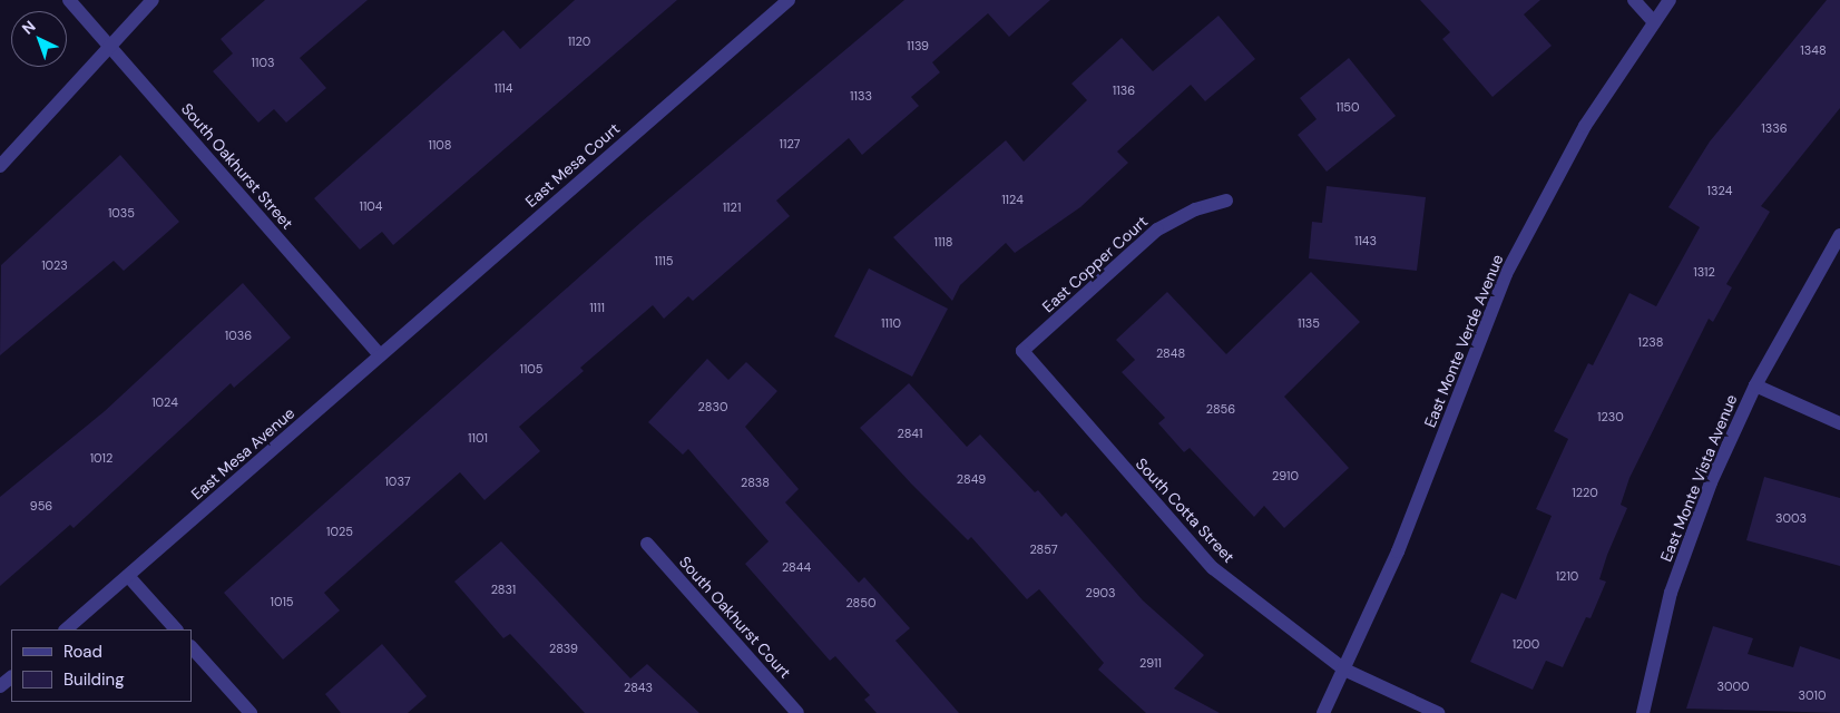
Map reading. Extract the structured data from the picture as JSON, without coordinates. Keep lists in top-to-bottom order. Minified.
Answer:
{"streets":{"street":["East Mesa Court","South Oakhurst Street","East Copper Court","East Monte Verde Avenue","East Mesa Avenue","East Monte Vista Avenue","South Cotta Street","South Oakhurst Court"]},"crossings":[["East Mesa Court","South Oakhurst Street"],["East Mesa Court","East Mesa Avenue"],["South Oakhurst Street","East Mesa Avenue"],["East Copper Court","South Cotta Street"],["East Monte Verde Avenue","South Cotta Street"]],"house_numbers":["1120","1139","1348","1103","1114","1136","1133","1150","1336","1127","1108","1324","1124","1104","1121","1035","1143","1118","1115","1023","1312","1111","1110","1135","1036","1238","2848","1105","1024","2830","2856","1230","2841","1101","1012","2910","2849","1037","2838","1220","956","3003","1025","2857","2844","1210","2831","2903","1015","2850","1200","2839","2911","3000","2843","3010"],"legend":["Road","Building"],"north":"top left"}
